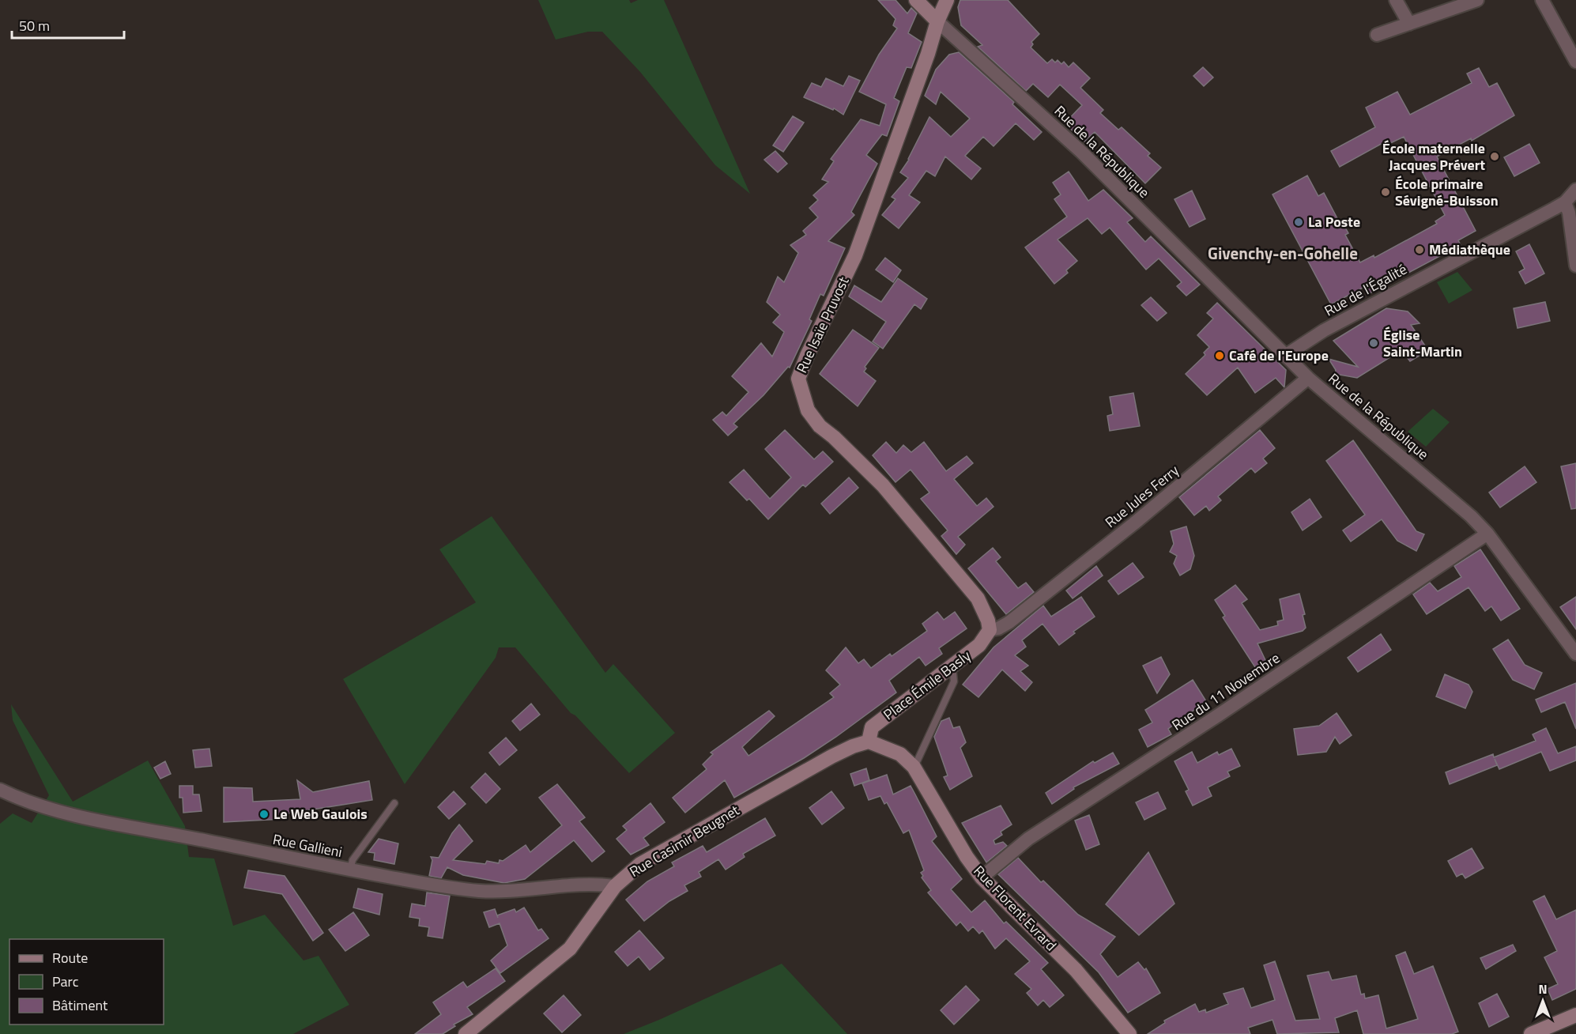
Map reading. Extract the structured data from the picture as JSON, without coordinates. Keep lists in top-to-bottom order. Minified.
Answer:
{"streets":{"street":["Rue de la République","Rue de l'Égalité","Rue Isaïe Pruvost","Rue Jules Ferry","Place Émile Basly","Rue du 11 Novembre","Rue Casimir Beugnet","Rue Gallieni","Rue Florent Evrard"]},"crossings":[["Rue de la République","Rue de l'Égalité"],["Rue de la République","Rue Isaïe Pruvost"],["Rue de la République","Rue Jules Ferry"],["Rue de la République","Rue du 11 Novembre"],["Rue Isaïe Pruvost","Rue Jules Ferry"],["Rue Isaïe Pruvost","Place Émile Basly"],["Rue Jules Ferry","Place Émile Basly"],["Place Émile Basly","Rue Casimir Beugnet"],["Place Émile Basly","Rue Florent Evrard"],["Rue du 11 Novembre","Rue Florent Evrard"],["Rue Casimir Beugnet","Rue Gallieni"],["Rue Casimir Beugnet","Rue Florent Evrard"]],"districts":["Givenchy-en-Gohelle"],"places":["École maternelle Jacques Prévert","École primaire Sévigné-Buisson","La Poste","Médiathèque","Église Saint-Martin","Café de l'Europe","Le Web Gaulois"],"legend":["Route","Parc","Bâtiment"],"scale_bar":"50 m","north":"top"}
